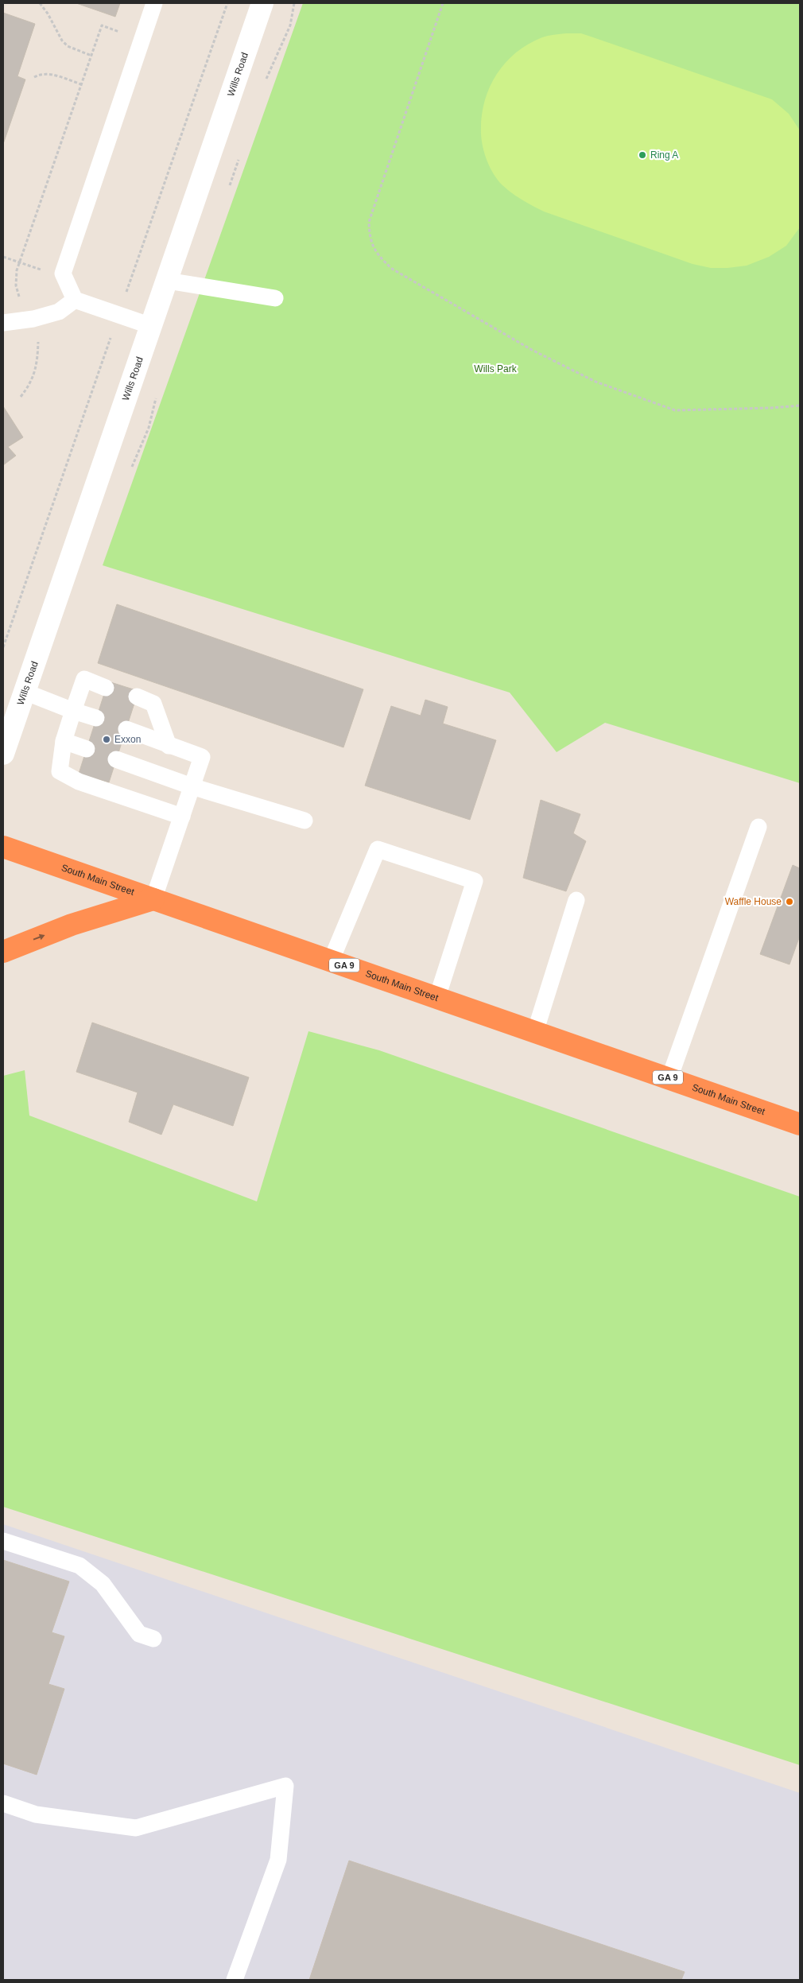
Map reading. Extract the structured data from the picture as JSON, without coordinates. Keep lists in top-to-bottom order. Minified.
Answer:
{"streets":{"highway":["South Main Street","GA 9"],"street":["Wills Road"]},"parks":["Wills Park"],"places":["Ring A","Exxon","Waffle House"]}
